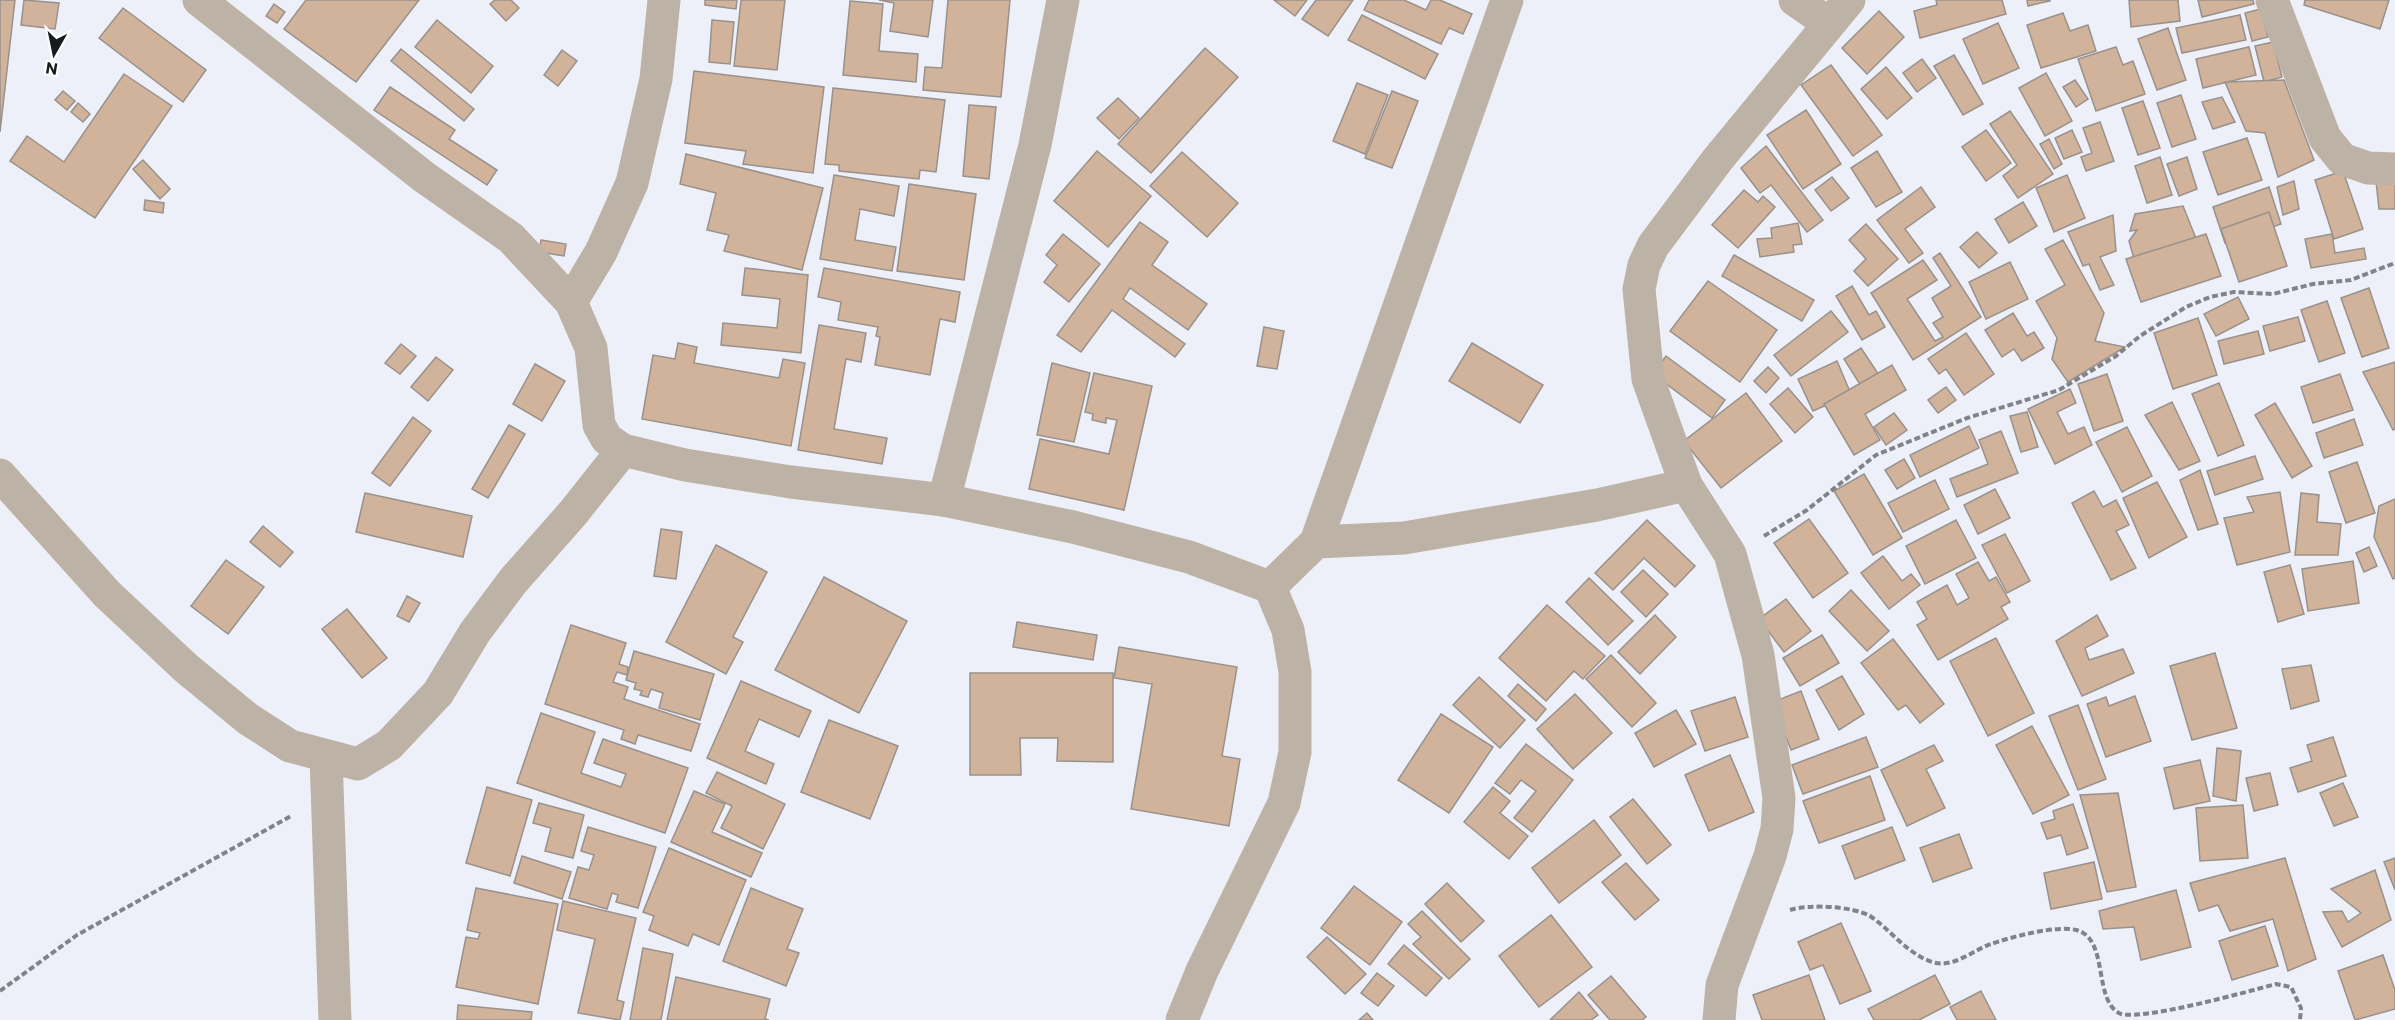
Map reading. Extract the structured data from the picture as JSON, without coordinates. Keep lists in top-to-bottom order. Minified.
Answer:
{"north":"bottom"}
